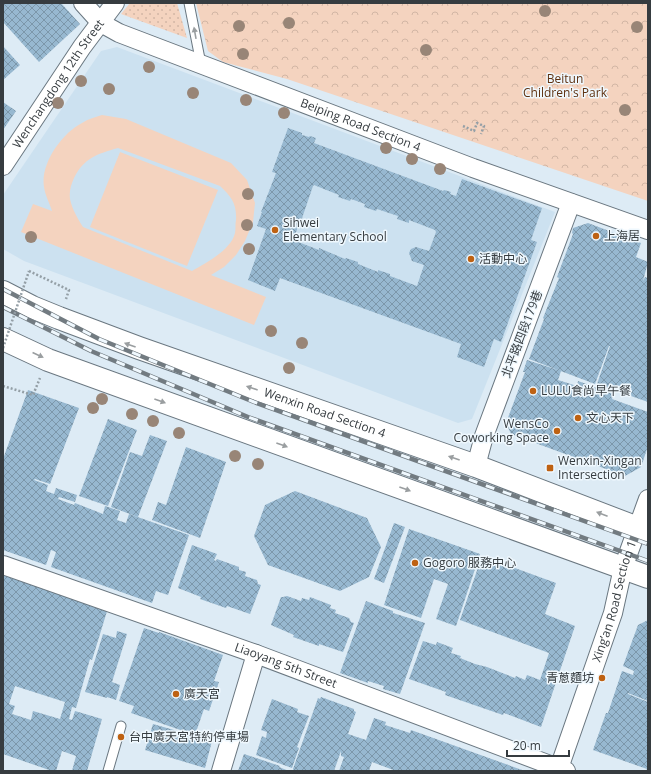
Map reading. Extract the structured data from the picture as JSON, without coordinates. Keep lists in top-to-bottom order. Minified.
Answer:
{"streets":{"main road":["Wenxin Road Section 4"],"street":["Wenchangdong 12th Street","Beiping Road Section 4","北平路四段179巷","Xing’an Road Section 1","Liaoyang 5th Street"]},"crossings":[["Wenchangdong 12th Street","Beiping Road Section 4"],["Beiping Road Section 4","北平路四段179巷"],["北平路四段179巷","Wenxin Road Section 4"],["Wenxin Road Section 4","Xing’an Road Section 1"],["Xing’an Road Section 1","Liaoyang 5th Street"]],"parks":["Beitun Children's Park"],"places":{"other":["Sihwei Elementary School","上海居","活動中心","LULU食尚早午餐","文心天下","WensCo Coworking Space","Gogoro 服務中心","青蔥麵坊","廣天宮","台中廣天宮特約停車場"],"transit":["Wenxin-Xingan Intersection"]},"scale_bar":"20 m"}
